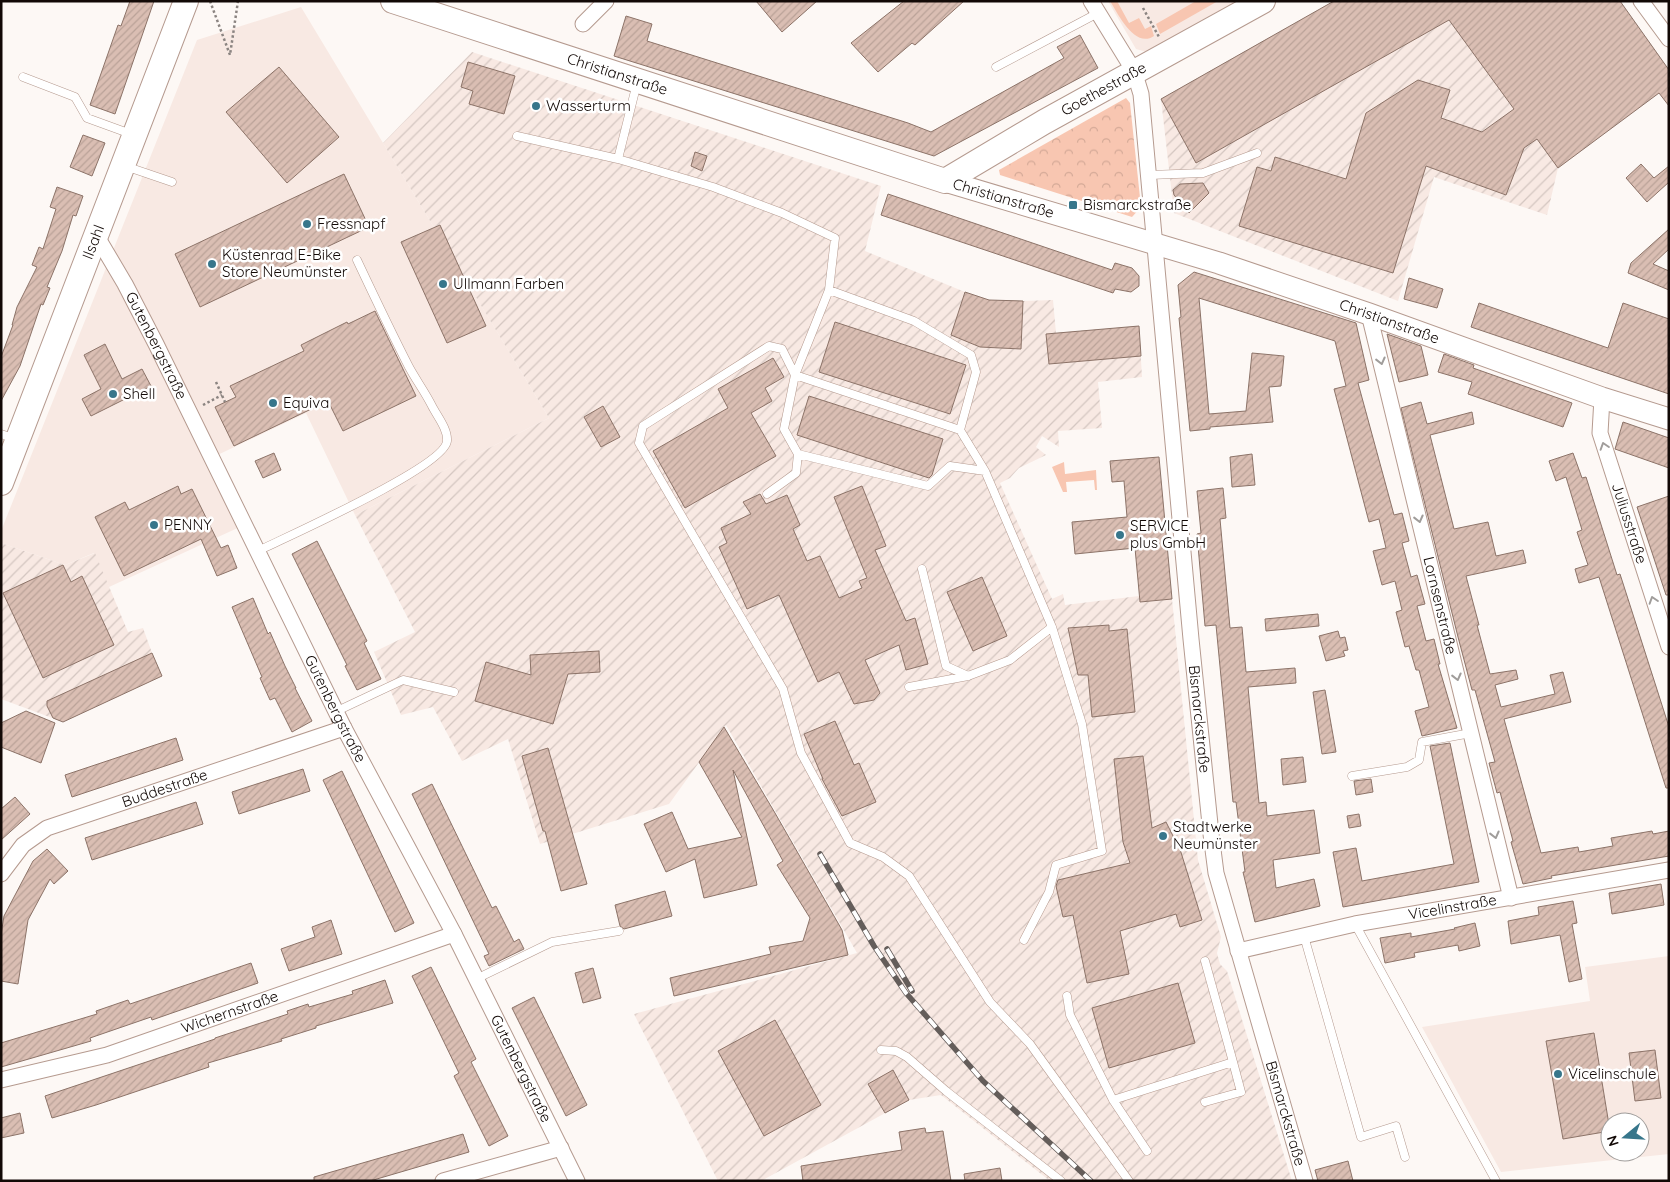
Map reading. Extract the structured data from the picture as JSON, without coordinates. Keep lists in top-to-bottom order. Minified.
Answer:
{"streets":{"main road":["Christianstraße","Goethestraße","Ilsahl"],"street":["Gutenbergstraße","Juliusstraße","Lornsenstraße","Bismarckstraße","Buddestraße","Vicelinstraße","Wichernstraße"]},"crossings":[["Christianstraße","Goethestraße"],["Christianstraße","Juliusstraße"],["Christianstraße","Lornsenstraße"],["Christianstraße","Bismarckstraße"],["Goethestraße","Bismarckstraße"],["Ilsahl","Gutenbergstraße"],["Gutenbergstraße","Buddestraße"],["Gutenbergstraße","Wichernstraße"],["Lornsenstraße","Vicelinstraße"],["Bismarckstraße","Vicelinstraße"]],"one_way":["Juliusstraße","Lornsenstraße"],"places":{"other":["Wasserturm","Fressnapf","Küstenrad E-Bike Store Neumünster","Ullmann Farben","Shell","Equiva","PENNY","SERVICE plus GmbH","Stadtwerke Neumünster","Vicelinschule"],"transit":["Bismarckstraße"]},"north":"left"}
